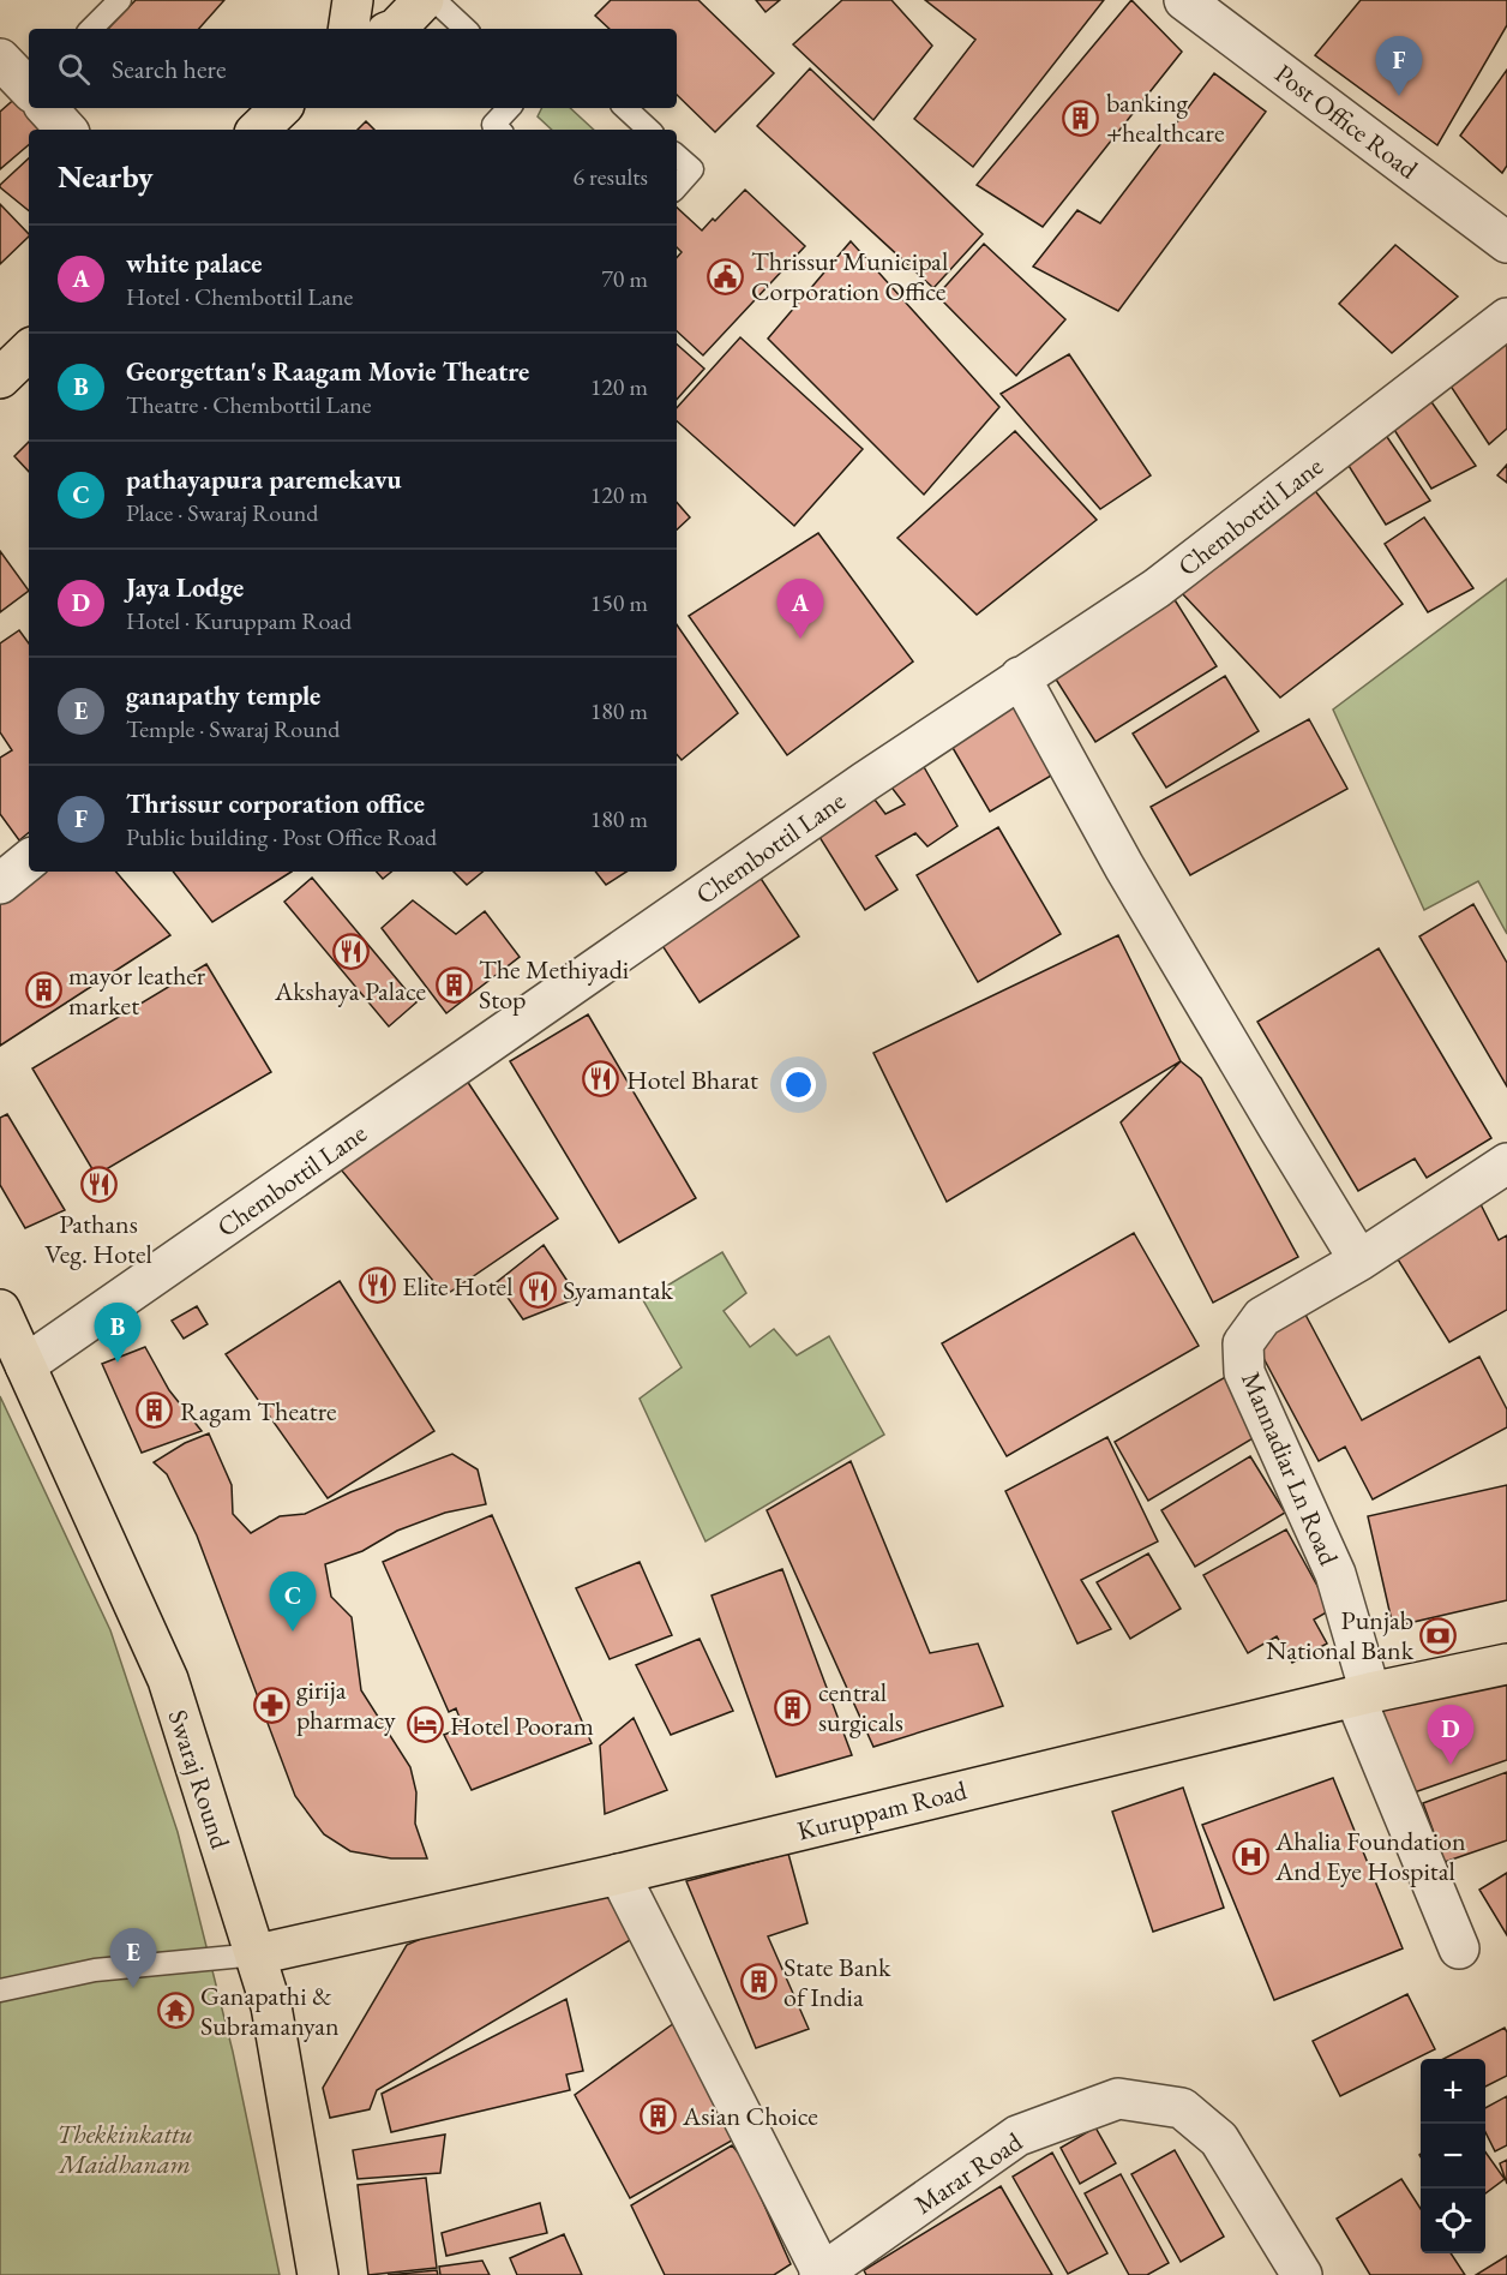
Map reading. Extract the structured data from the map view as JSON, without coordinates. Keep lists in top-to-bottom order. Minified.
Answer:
{"streets":{"main road":["Swaraj Round","Kuruppam Road"],"street":["Post Office Road","Chembottil Lane","Mannadiar Ln Road","Marar Road"]},"crossings":[["Chembottil Lane","Swaraj Round"],["Mannadiar Ln Road","Kuruppam Road"],["Swaraj Round","Kuruppam Road"]],"parks":["Thekkinkattu Maidhanam"],"places":{"building":["banking +healthcare","The Methiyadi Stop","mayor leather market","Ragam Theatre","central surgicals","State Bank of India","Asian Choice"],"public building":["Thrissur Municipal Corporation Office"],"restaurant":["Akshaya Palace","Hotel Bharat","Pathans Veg. Hotel","Elite Hotel","Syamantak"],"bank":["Punjab National Bank"],"pharmacy":["girija pharmacy"],"hotel":["Hotel Pooram"],"hospital":["Ahalia Foundation And Eye Hospital"],"temple":["Ganapathi & Subramanyan"]},"page":{"search":"Search here","pins":["F","A","B","C","D","E"],"heading":["Nearby","6 results"],"list":[{"mark":"A","name":"white palace","note":"Hotel · Chembottil Lane","value":"70 m"},{"mark":"B","name":"Georgettan's Raagam Movie Theatre","note":"Theatre · Chembottil Lane","value":"120 m"},{"mark":"C","name":"pathayapura paremekavu","note":"Place · Swaraj Round","value":"120 m"},{"mark":"D","name":"Jaya Lodge","note":"Hotel · Kuruppam Road","value":"150 m"},{"mark":"E","name":"ganapathy temple","note":"Temple · Swaraj Round","value":"180 m"},{"mark":"F","name":"Thrissur corporation office","note":"Public building · Post Office Road","value":"180 m"}],"map_buttons":["+","−"]}}
